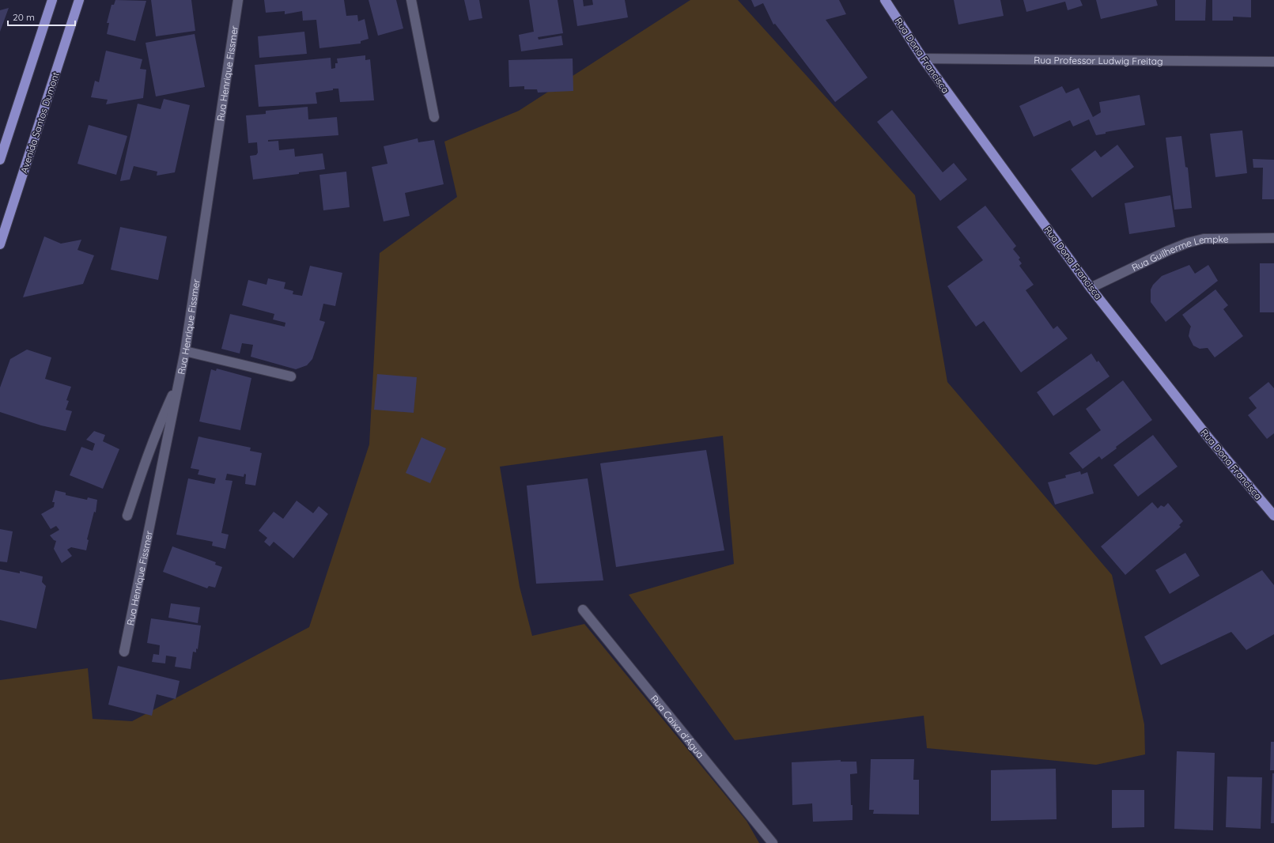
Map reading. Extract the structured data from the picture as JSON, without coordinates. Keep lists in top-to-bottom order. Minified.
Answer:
{"streets":{"main road":["Rua Dona Francisca","Avenida Santos Dumont"],"street":["Rua Professor Ludwig Freitag","Rua Henrique Fissmer","Rua Guilherme Lempke","Rua Caixa d'Água"]},"crossings":[["Rua Dona Francisca","Rua Professor Ludwig Freitag"],["Rua Dona Francisca","Rua Guilherme Lempke"]],"scale_bar":"20 m"}
